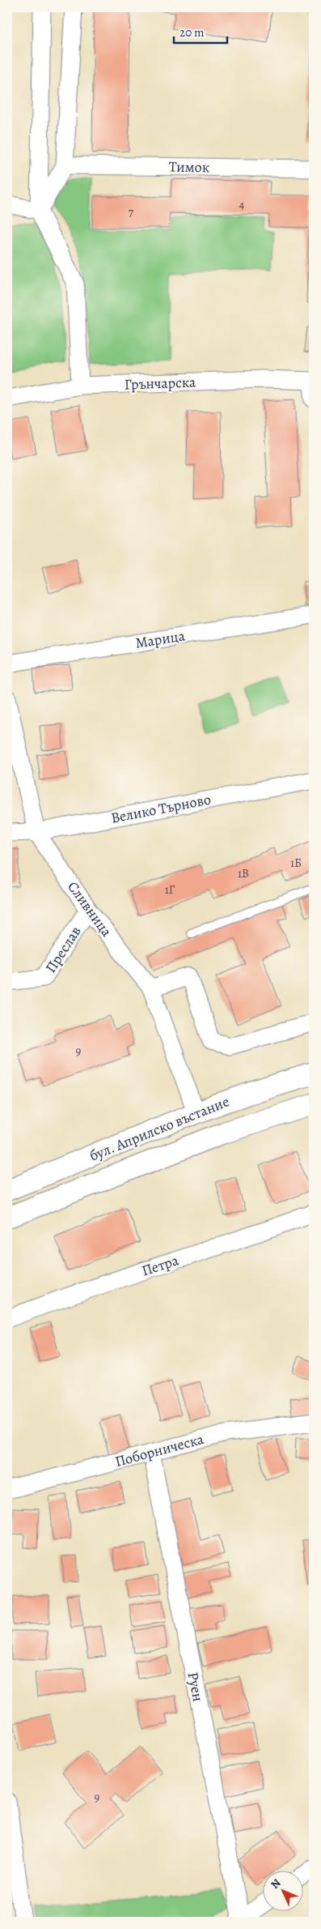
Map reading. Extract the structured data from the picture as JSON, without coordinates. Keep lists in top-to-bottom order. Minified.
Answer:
{"streets":{"street":["Тимок","Грънчарска","Марица","Велико Търново","Сливница","Преслав","бул. Априлско въстание","Петра","Поборническа","Руен"]},"crossings":[["Велико Търново","Сливница"],["Сливница","Преслав"],["Сливница","бул. Априлско въстание"],["Поборническа","Руен"]],"house_numbers":["4","7","1Б","1В","1Г","9","9"],"scale_bar":"20 m","north":"top left"}
